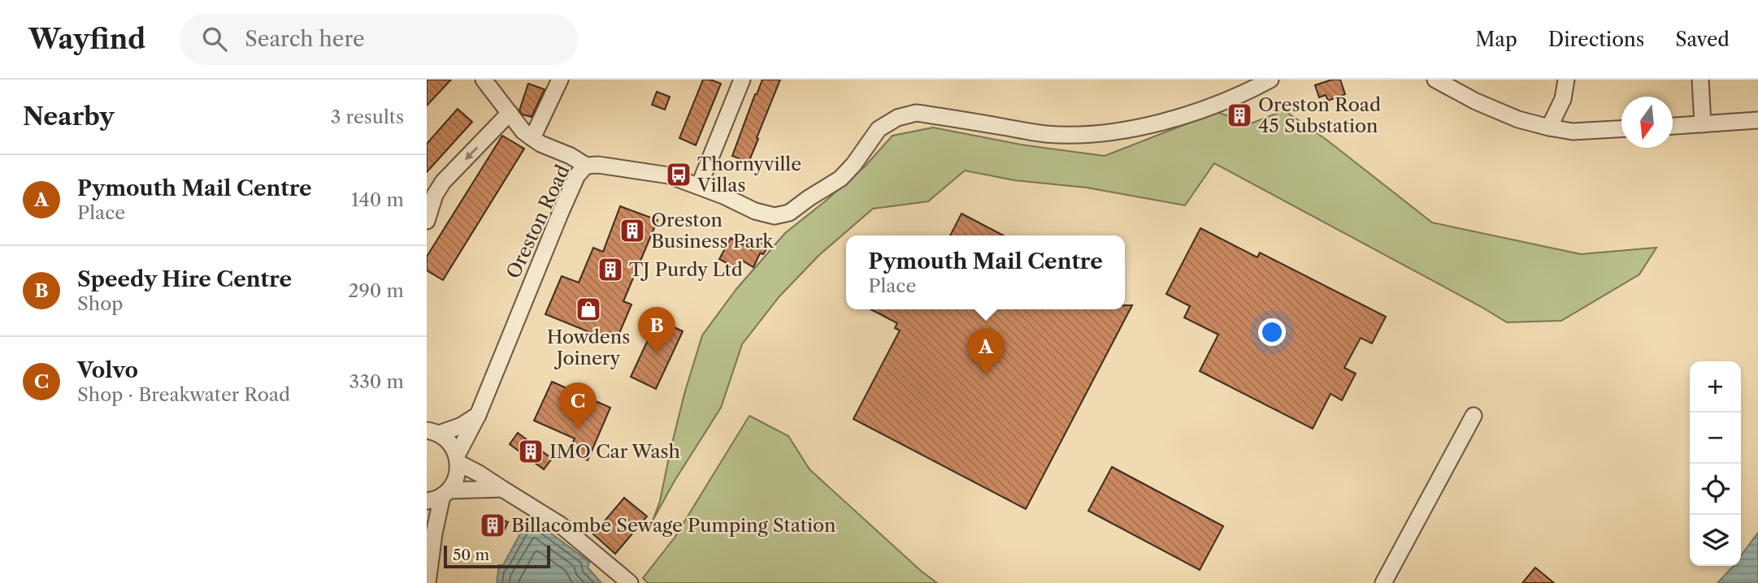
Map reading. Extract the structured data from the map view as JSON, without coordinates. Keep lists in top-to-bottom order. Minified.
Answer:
{"streets":{"street":["Oreston Road"]},"places":{"building":["Oreston Road 45 Substation","Oreston Business Park","TJ Purdy Ltd","IMO Car Wash","Billacombe Sewage Pumping Station"],"bus stop":["Thornyville Villas"],"shop":["Howdens Joinery"]},"scale_bar":"50 m","north":"bottom","page":{"header":"Wayfind","search":"Search here","nav":["Map","Directions","Saved"],"heading":["Nearby","3 results"],"list":[{"mark":"A","name":"Pymouth Mail Centre","note":"Place","value":"140 m"},{"mark":"B","name":"Speedy Hire Centre","note":"Shop","value":"290 m"},{"mark":"C","name":"Volvo","note":"Shop · Breakwater Road","value":"330 m"}],"popup":["Pymouth Mail Centre","Place"],"pins":["B","A","C"],"map_buttons":["+","−"],"scale":"50 m"}}
